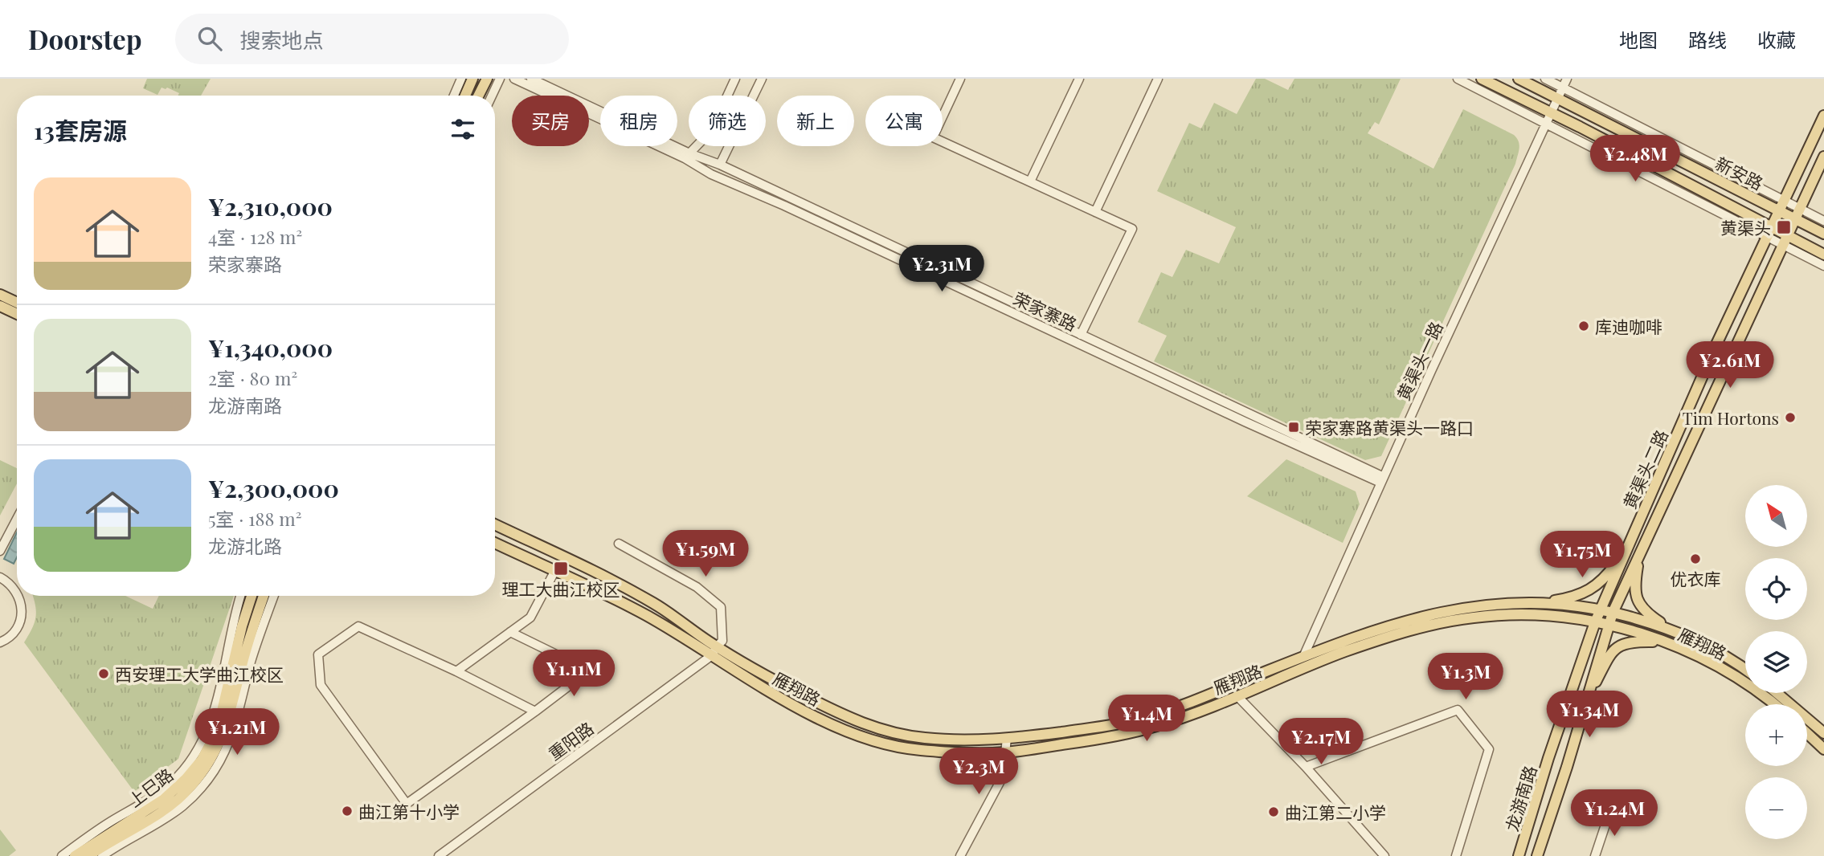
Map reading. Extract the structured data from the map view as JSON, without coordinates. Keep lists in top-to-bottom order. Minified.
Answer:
{"streets":{"main road":["新安路","黄渠头二路","雁翔路","上巳路","龙游南路"],"street":["荣家寨路","黄渠头一路","重阳路"]},"crossings":[["新安路","黄渠头一路"],["新安路","黄渠头二路"],["荣家寨路","黄渠头一路"],["黄渠头一路","雁翔路"],["黄渠头二路","雁翔路"],["黄渠头二路","龙游南路"],["雁翔路","重阳路"],["雁翔路","龙游南路"]],"places":{"transit":["黄渠头","荣家寨路黄渠头一路口","理工大曲江校区"],"other":["库迪咖啡","Tim Hortons","优衣库","西安理工大学曲江校区","曲江第十小学","曲江第二小学"]},"north":"top left","page":{"header":"Doorstep","search":"搜索地点","nav":["地图","路线","收藏"],"chip":["买房","租房","筛选","新上","公寓"],"heading":"13套房源","price":["¥2.48M","¥2.31M","¥2.61M","¥1.59M","¥1.75M","¥1.11M","¥1.3M","¥1.34M","¥1.4M","¥1.21M","¥2.17M","¥2.3M","¥1.24M"],"list":[{"name":"¥2,310,000","note":"4室 · 128 m² · 荣家寨路"},{"name":"¥1,340,000","note":"2室 · 80 m² · 龙游南路"},{"name":"¥2,300,000","note":"5室 · 188 m² · 龙游北路"}],"map_buttons":["+","−"]}}
